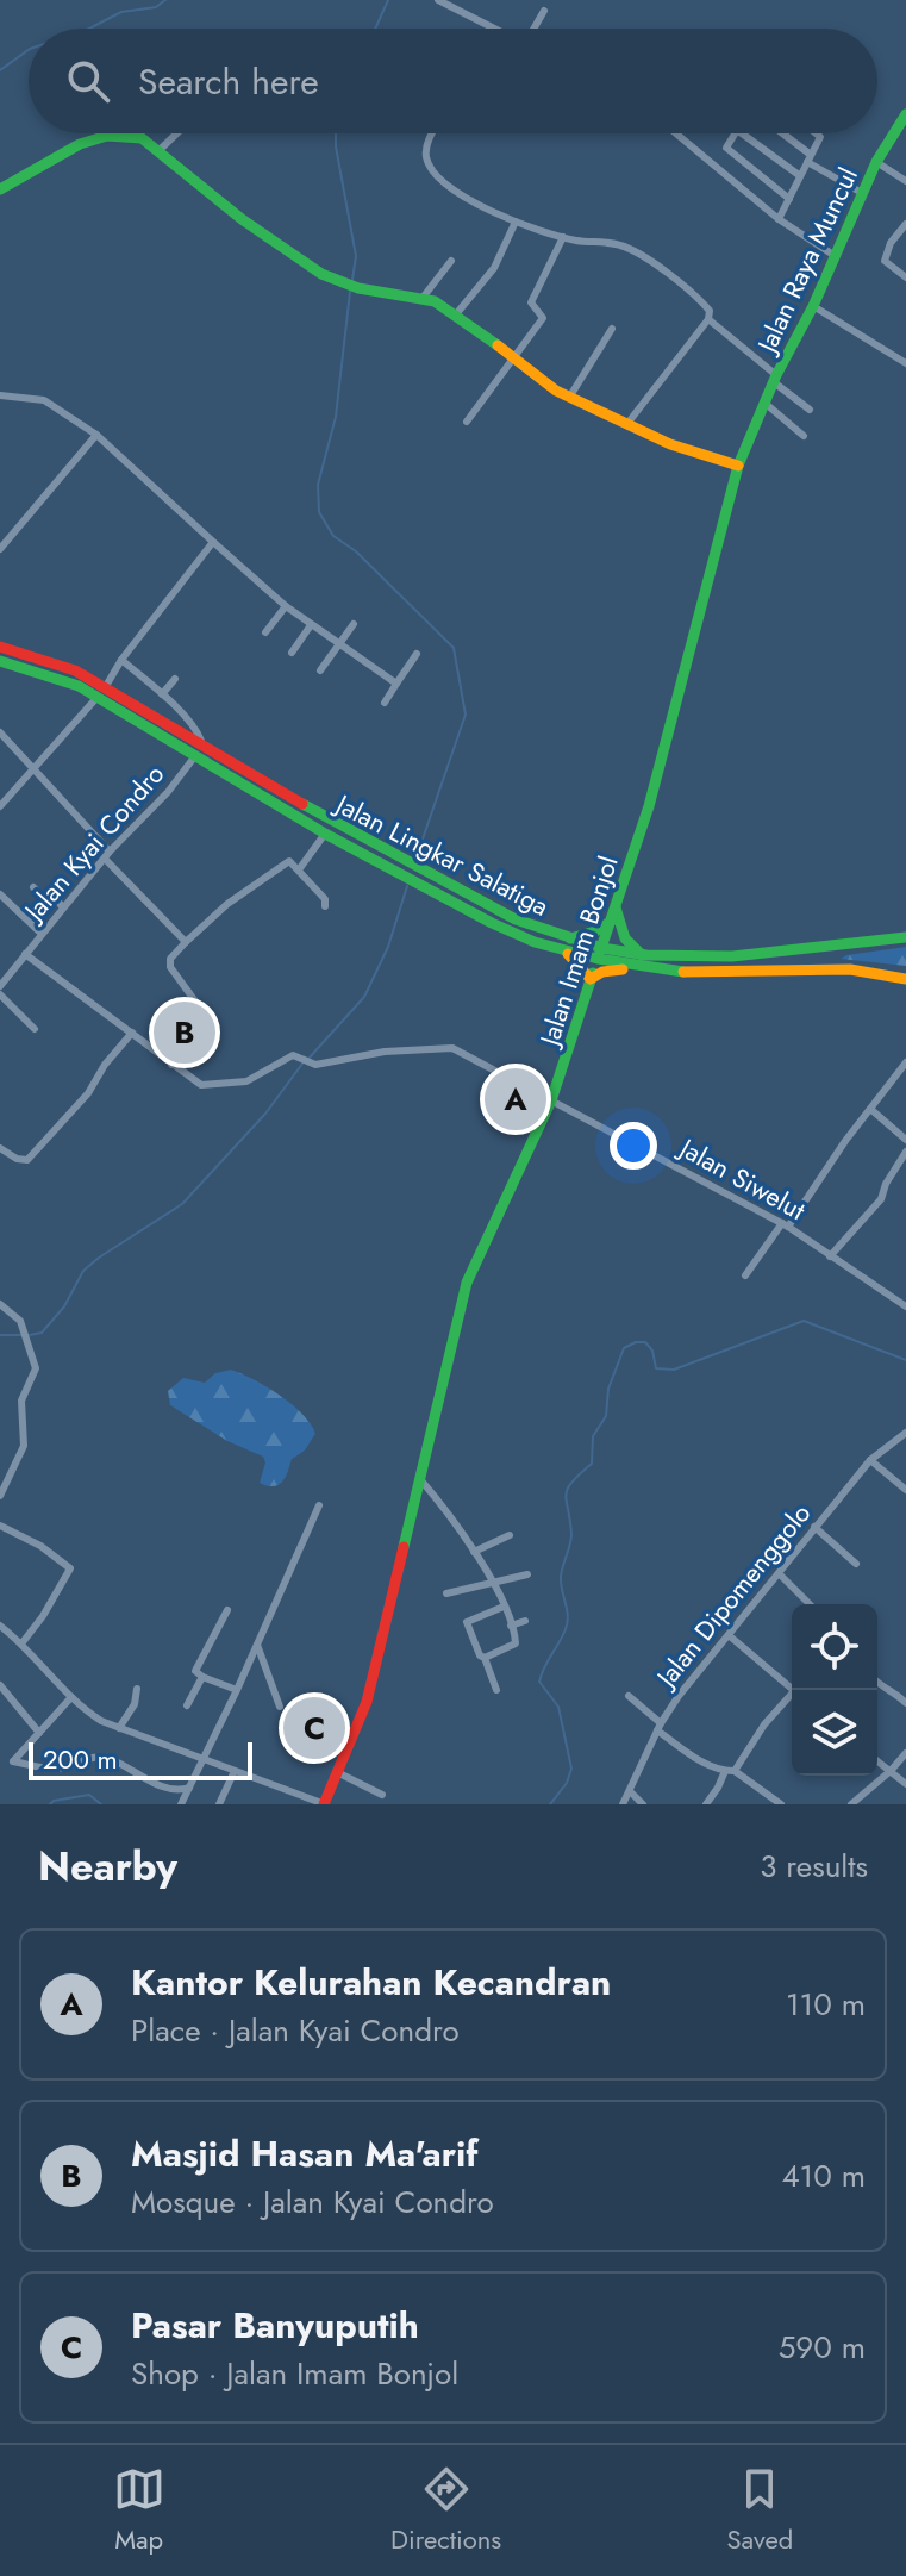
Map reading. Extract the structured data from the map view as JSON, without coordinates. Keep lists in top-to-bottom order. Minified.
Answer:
{"streets":{"main road":["Jalan Raya Muncul","Jalan Lingkar Salatiga","Jalan Imam Bonjol"],"street":["Jalan Kyai Condro","Jalan Siwelut","Jalan Dipomenggolo"]},"crossings":[["Jalan Raya Muncul","Jalan Imam Bonjol"],["Jalan Kyai Condro","Jalan Lingkar Salatiga"],["Jalan Kyai Condro","Jalan Imam Bonjol"],["Jalan Kyai Condro","Jalan Siwelut"],["Jalan Lingkar Salatiga","Jalan Imam Bonjol"],["Jalan Imam Bonjol","Jalan Siwelut"]],"scale_bar":"200 m","page":{"search":"Search here","pins":["B","A","C"],"scale":"200 m","heading":["Nearby","3 results"],"list":[{"mark":"A","name":"Kantor Kelurahan Kecandran","note":"Place · Jalan Kyai Condro","value":"110 m"},{"mark":"B","name":"Masjid Hasan Ma'arif","note":"Mosque · Jalan Kyai Condro","value":"410 m"},{"mark":"C","name":"Pasar Banyuputih","note":"Shop · Jalan Imam Bonjol","value":"590 m"}],"nav":["Map","Directions","Saved"]}}
